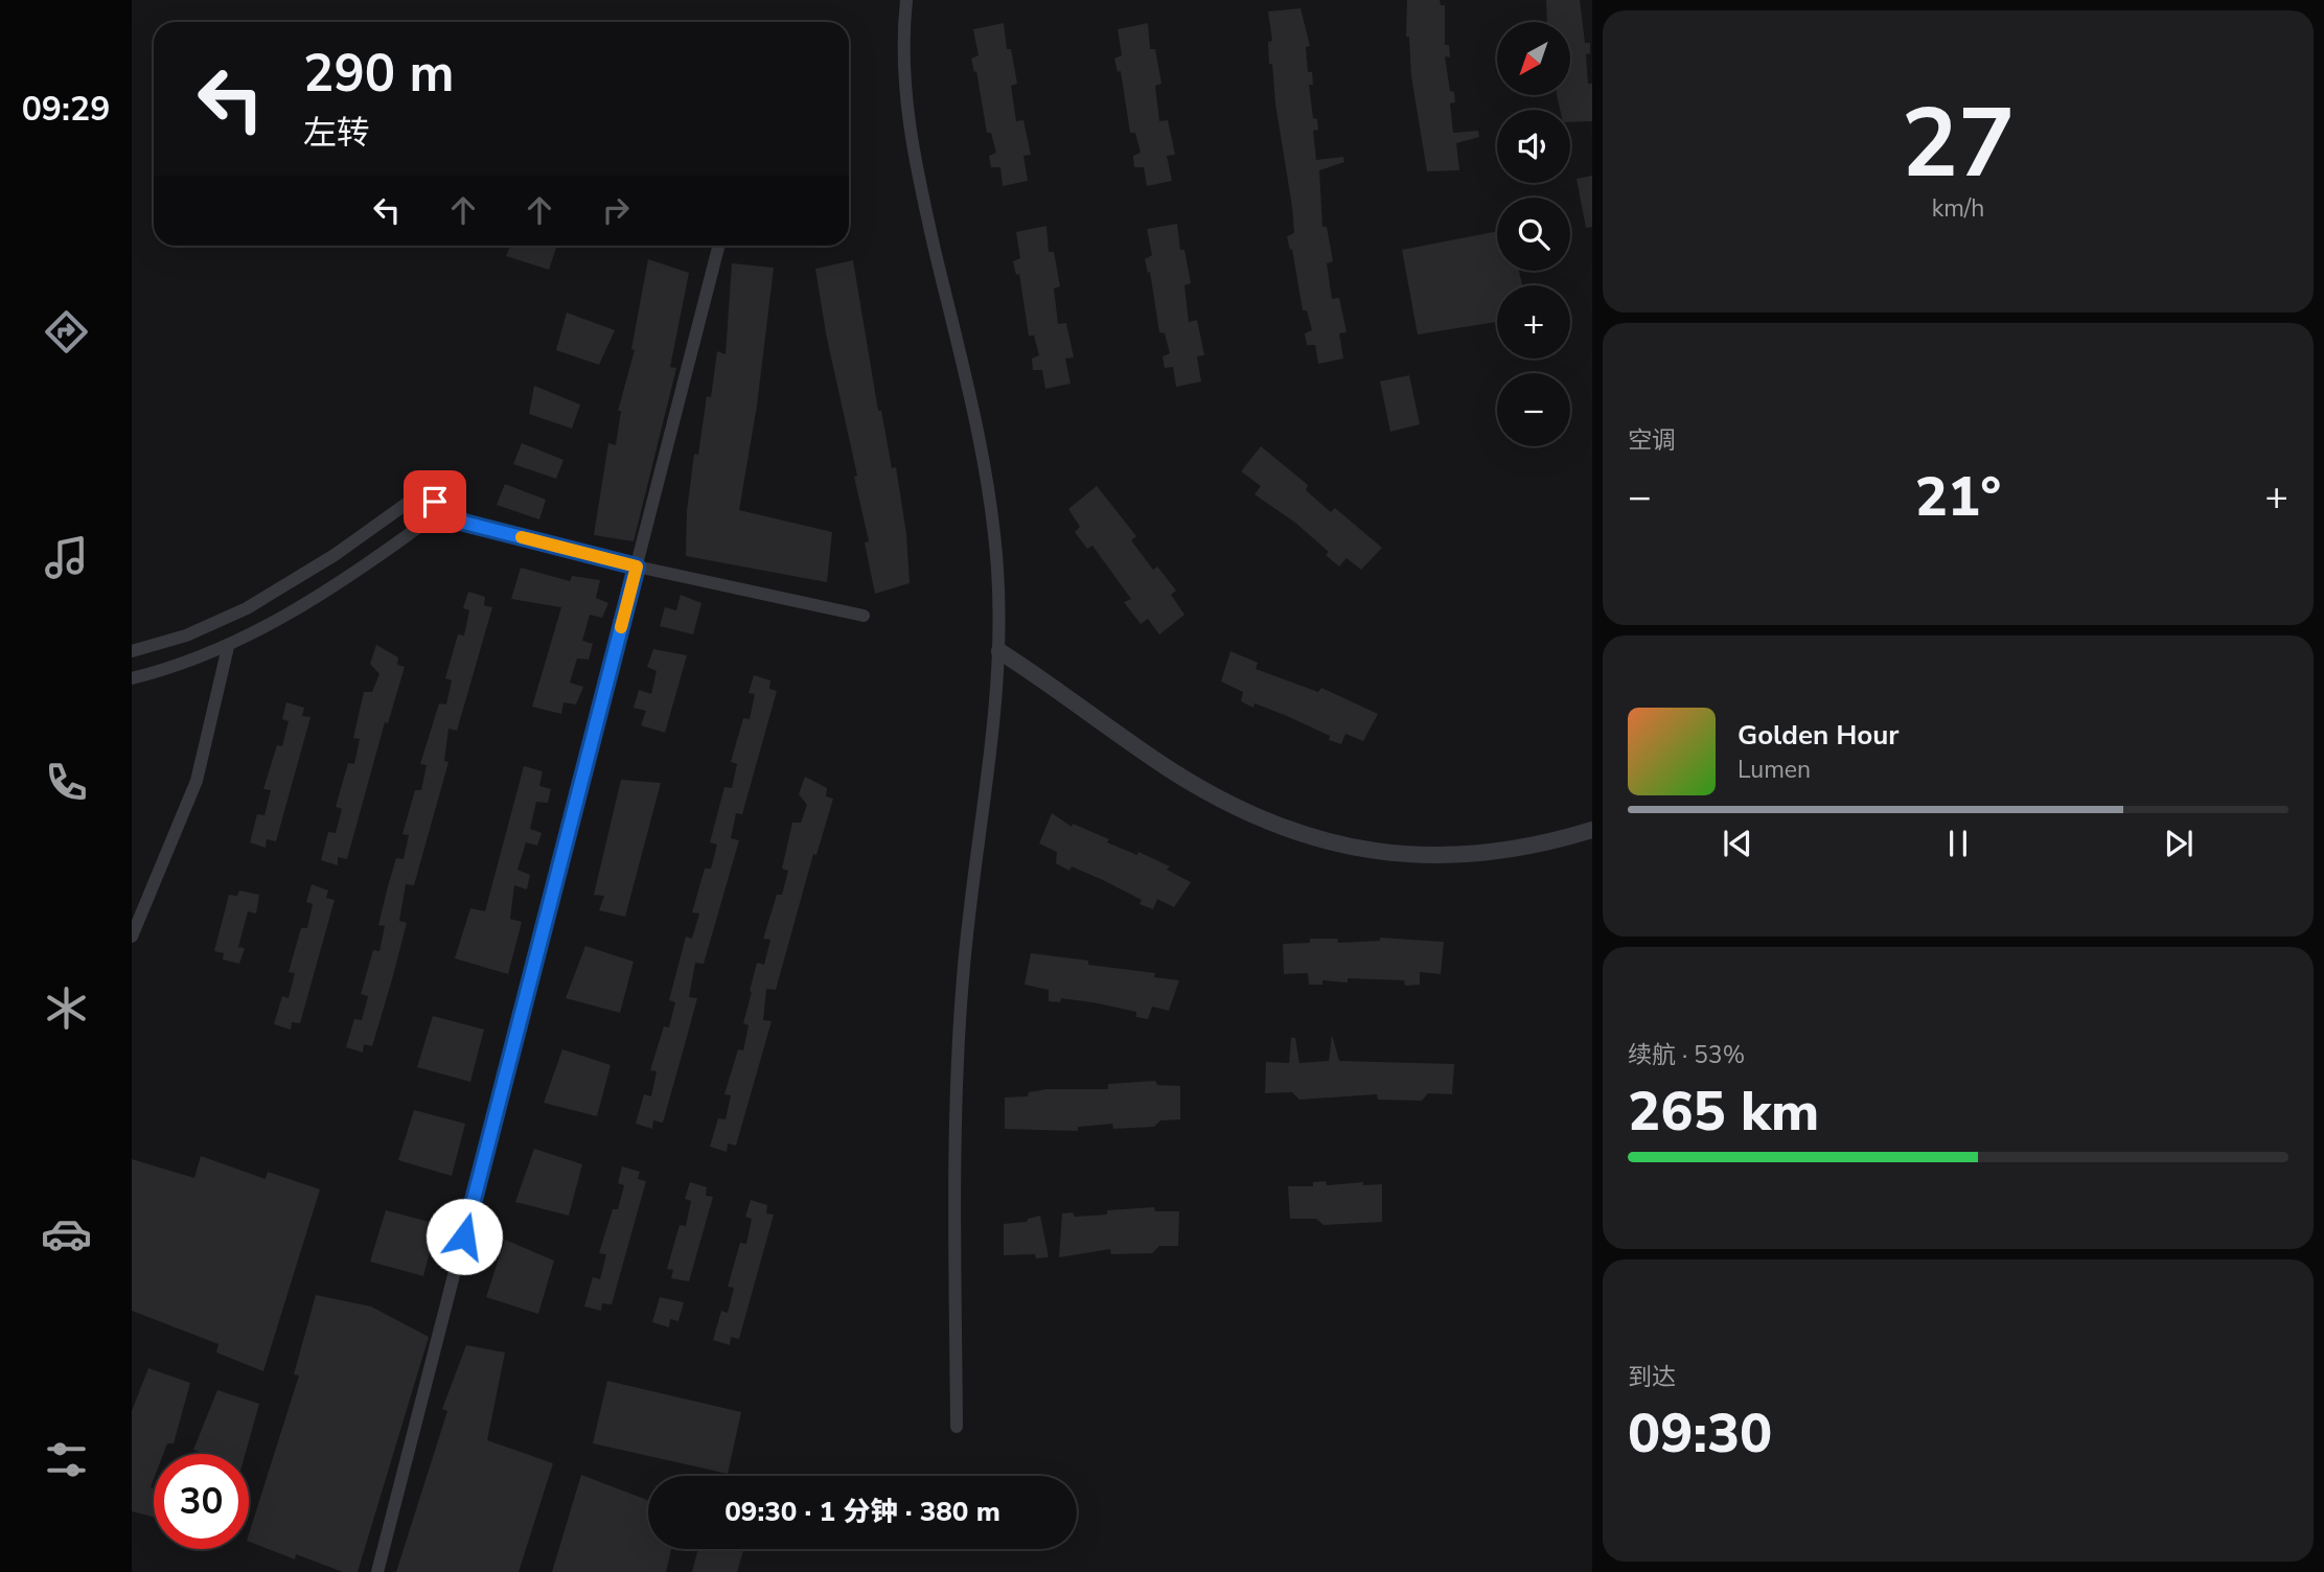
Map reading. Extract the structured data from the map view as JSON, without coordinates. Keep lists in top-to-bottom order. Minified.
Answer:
{"north":"bottom left","page":{"tabs":"09:29","tile":[["27","km/h"],"空调",["续航 · 53%","265 km"],["到达","09:30"]],"map_buttons":["+","−"],"turn":["290 m","左转"],"heat":["−","21°","+"],"song":["Golden Hour","Lumen"],"limit":"30","trip":"09:30 · 1 分钟 · 380 m"}}
